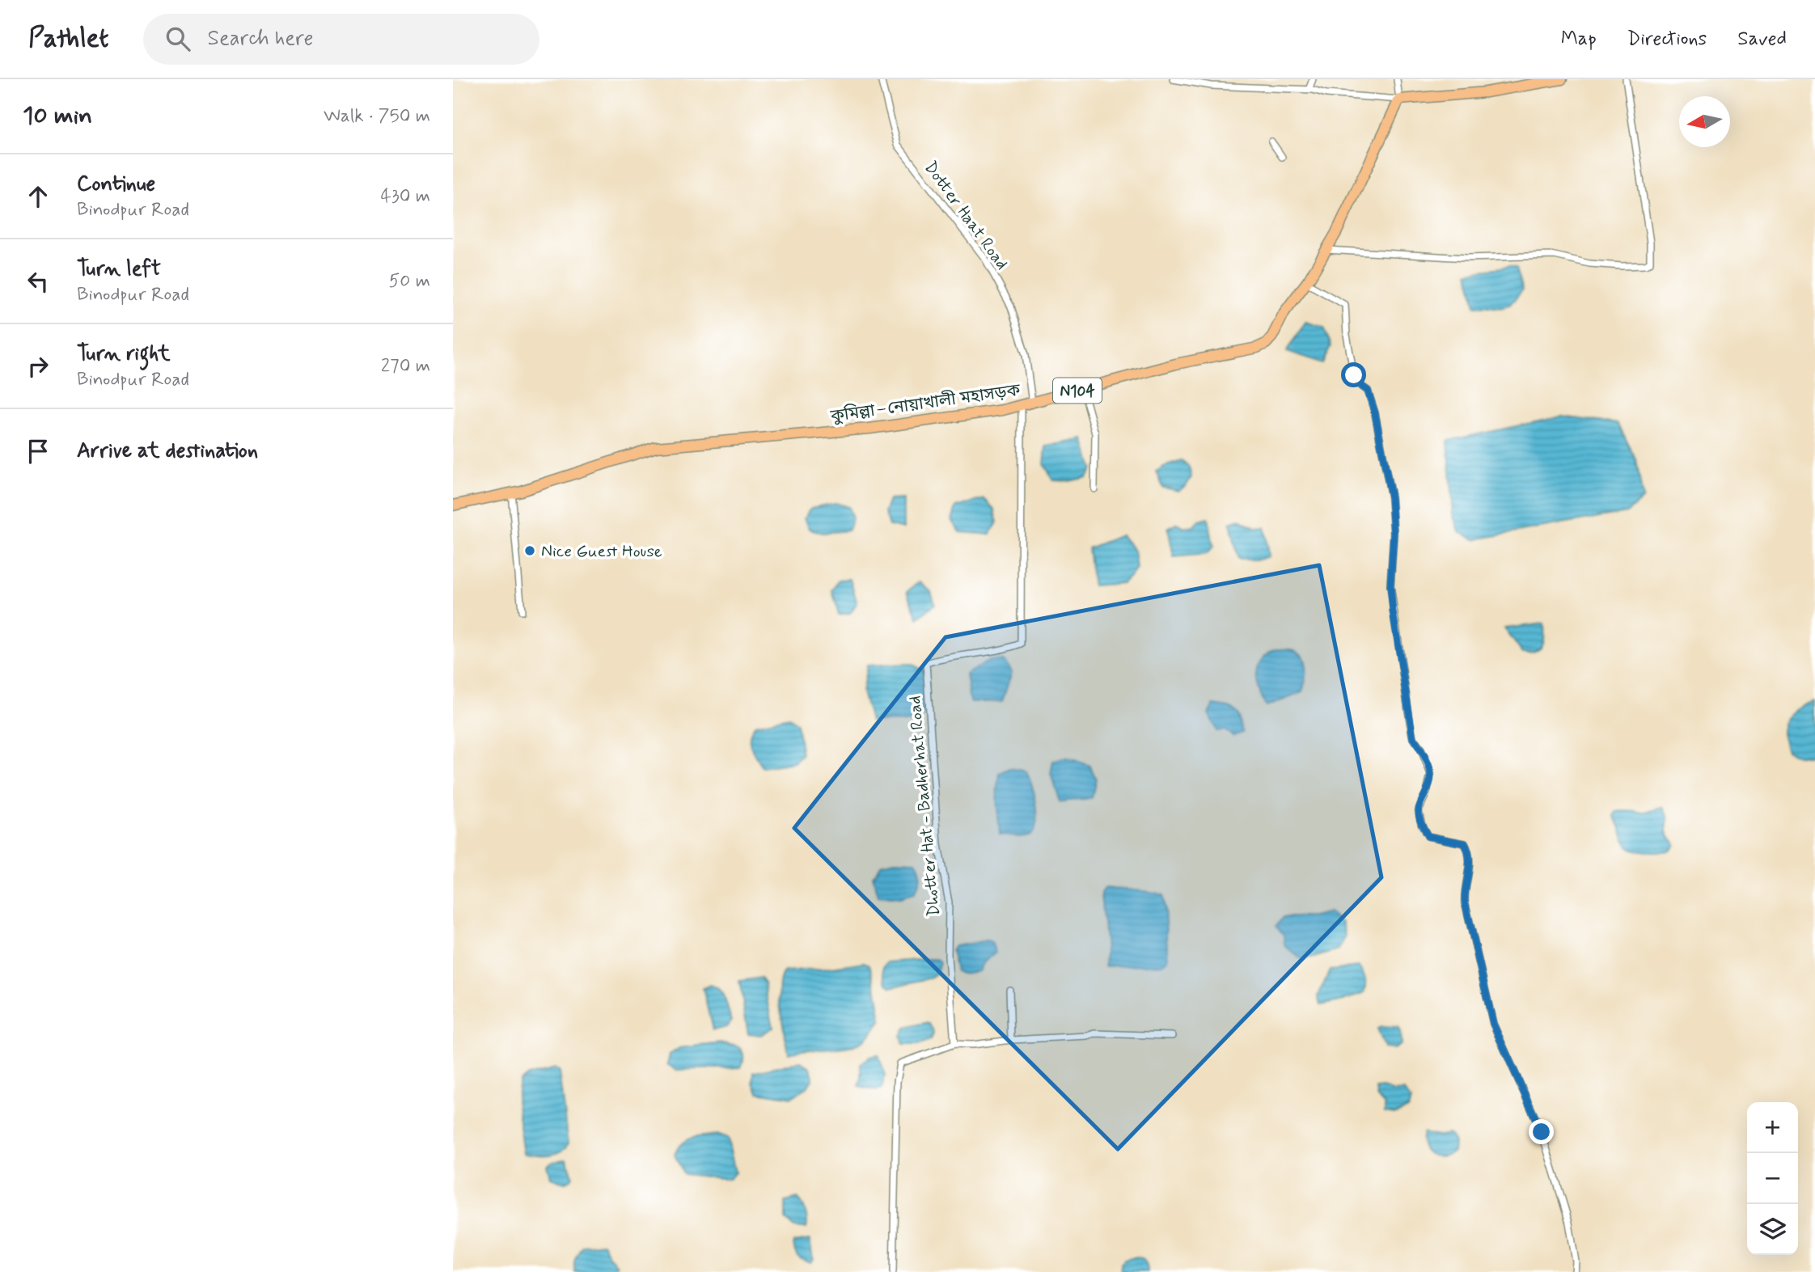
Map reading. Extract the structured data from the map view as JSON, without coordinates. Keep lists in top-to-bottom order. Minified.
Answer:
{"streets":{"highway":["N104","কুমিল্লা–নোয়াখালী মহাসড়ক"],"street":["Dotter Haat Road","Dhotter Hat - Badherhat Road"]},"crossings":[["Dotter Haat Road","কুমিল্লা–নোয়াখালী মহাসড়ক"],["Dotter Haat Road","Dhotter Hat - Badherhat Road"],["কুমিল্লা–নোয়াখালী মহাসড়ক","Dhotter Hat - Badherhat Road"]],"places":["Nice Guest House"],"north":"left","page":{"header":"Pathlet","search":"Search here","nav":["Map","Directions","Saved"],"heading":["10 min","Walk · 750 m"],"list":[["Continue","Binodpur Road","430 m"],["Turn left","Binodpur Road","50 m"],["Turn right","Binodpur Road","270 m"],"Arrive at destination"],"map_buttons":["+","−"]}}
